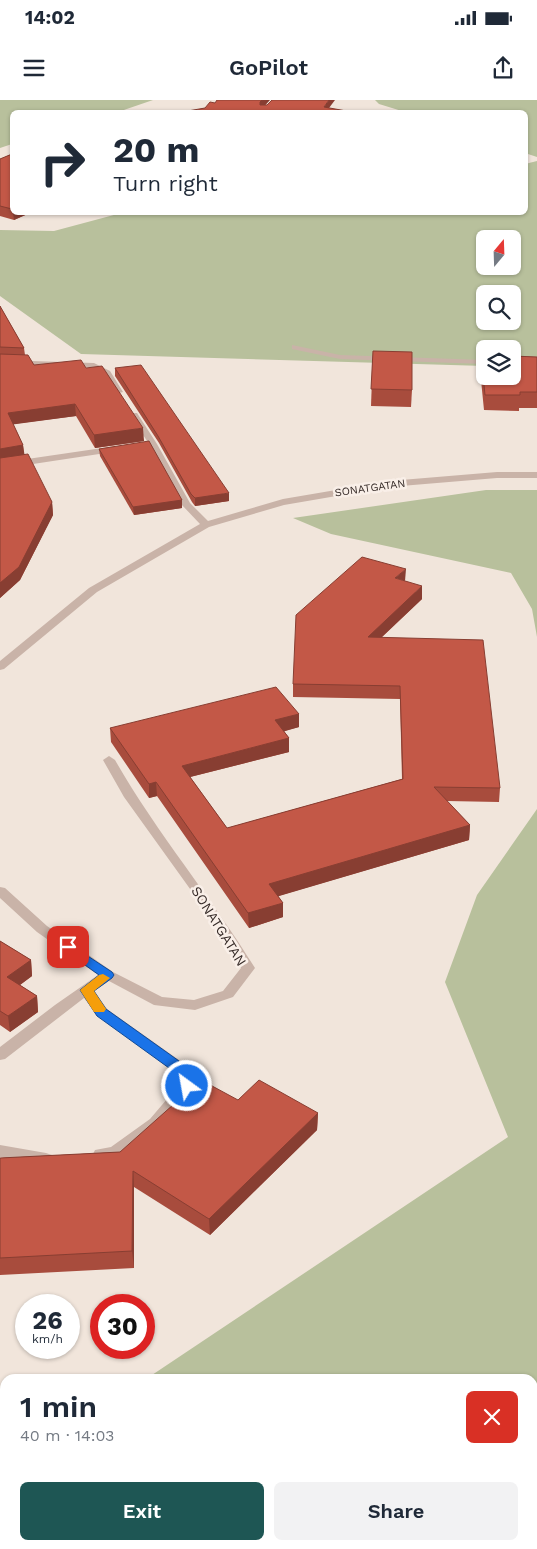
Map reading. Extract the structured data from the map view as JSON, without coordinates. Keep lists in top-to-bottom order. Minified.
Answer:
{"streets":{"street":["SONATGATAN"]},"north":"top","page":{"status":"14:02","header":"GoPilot","turn":["20 m","Turn right"],"speed":"26 km/h","limit":"30","heading":["1 min","40 m · 14:03"],"buttons":["Exit","Share"]}}
